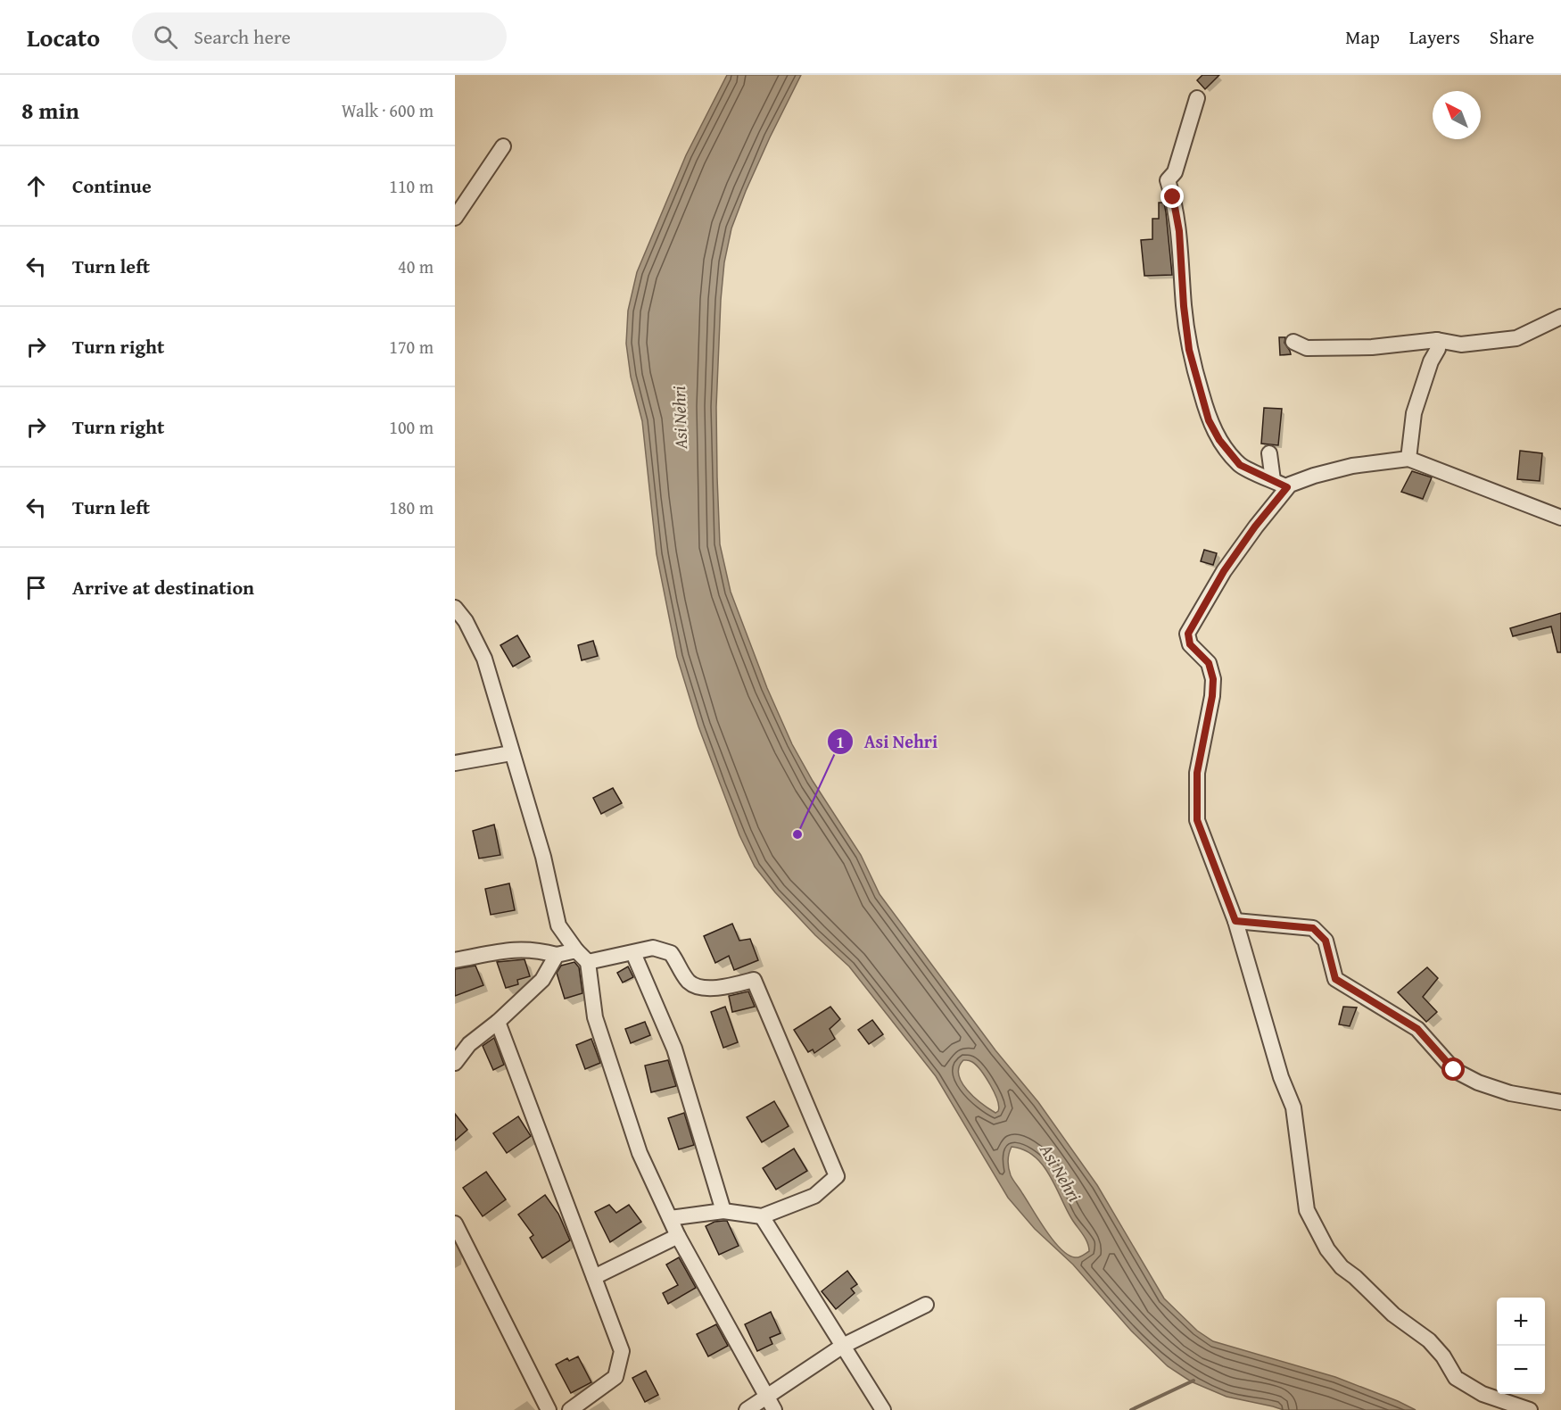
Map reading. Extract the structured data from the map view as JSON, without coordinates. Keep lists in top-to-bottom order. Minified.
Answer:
{"water":["Asi Nehri"],"places":["Asi Nehri"],"north":"top left","page":{"header":"Locato","search":"Search here","nav":["Map","Layers","Share"],"heading":["8 min","Walk · 600 m"],"list":[["Continue","110 m"],["Turn left","40 m"],["Turn right","170 m"],["Turn right","100 m"],["Turn left","180 m"],"Arrive at destination"],"map_buttons":["+","−"]}}
